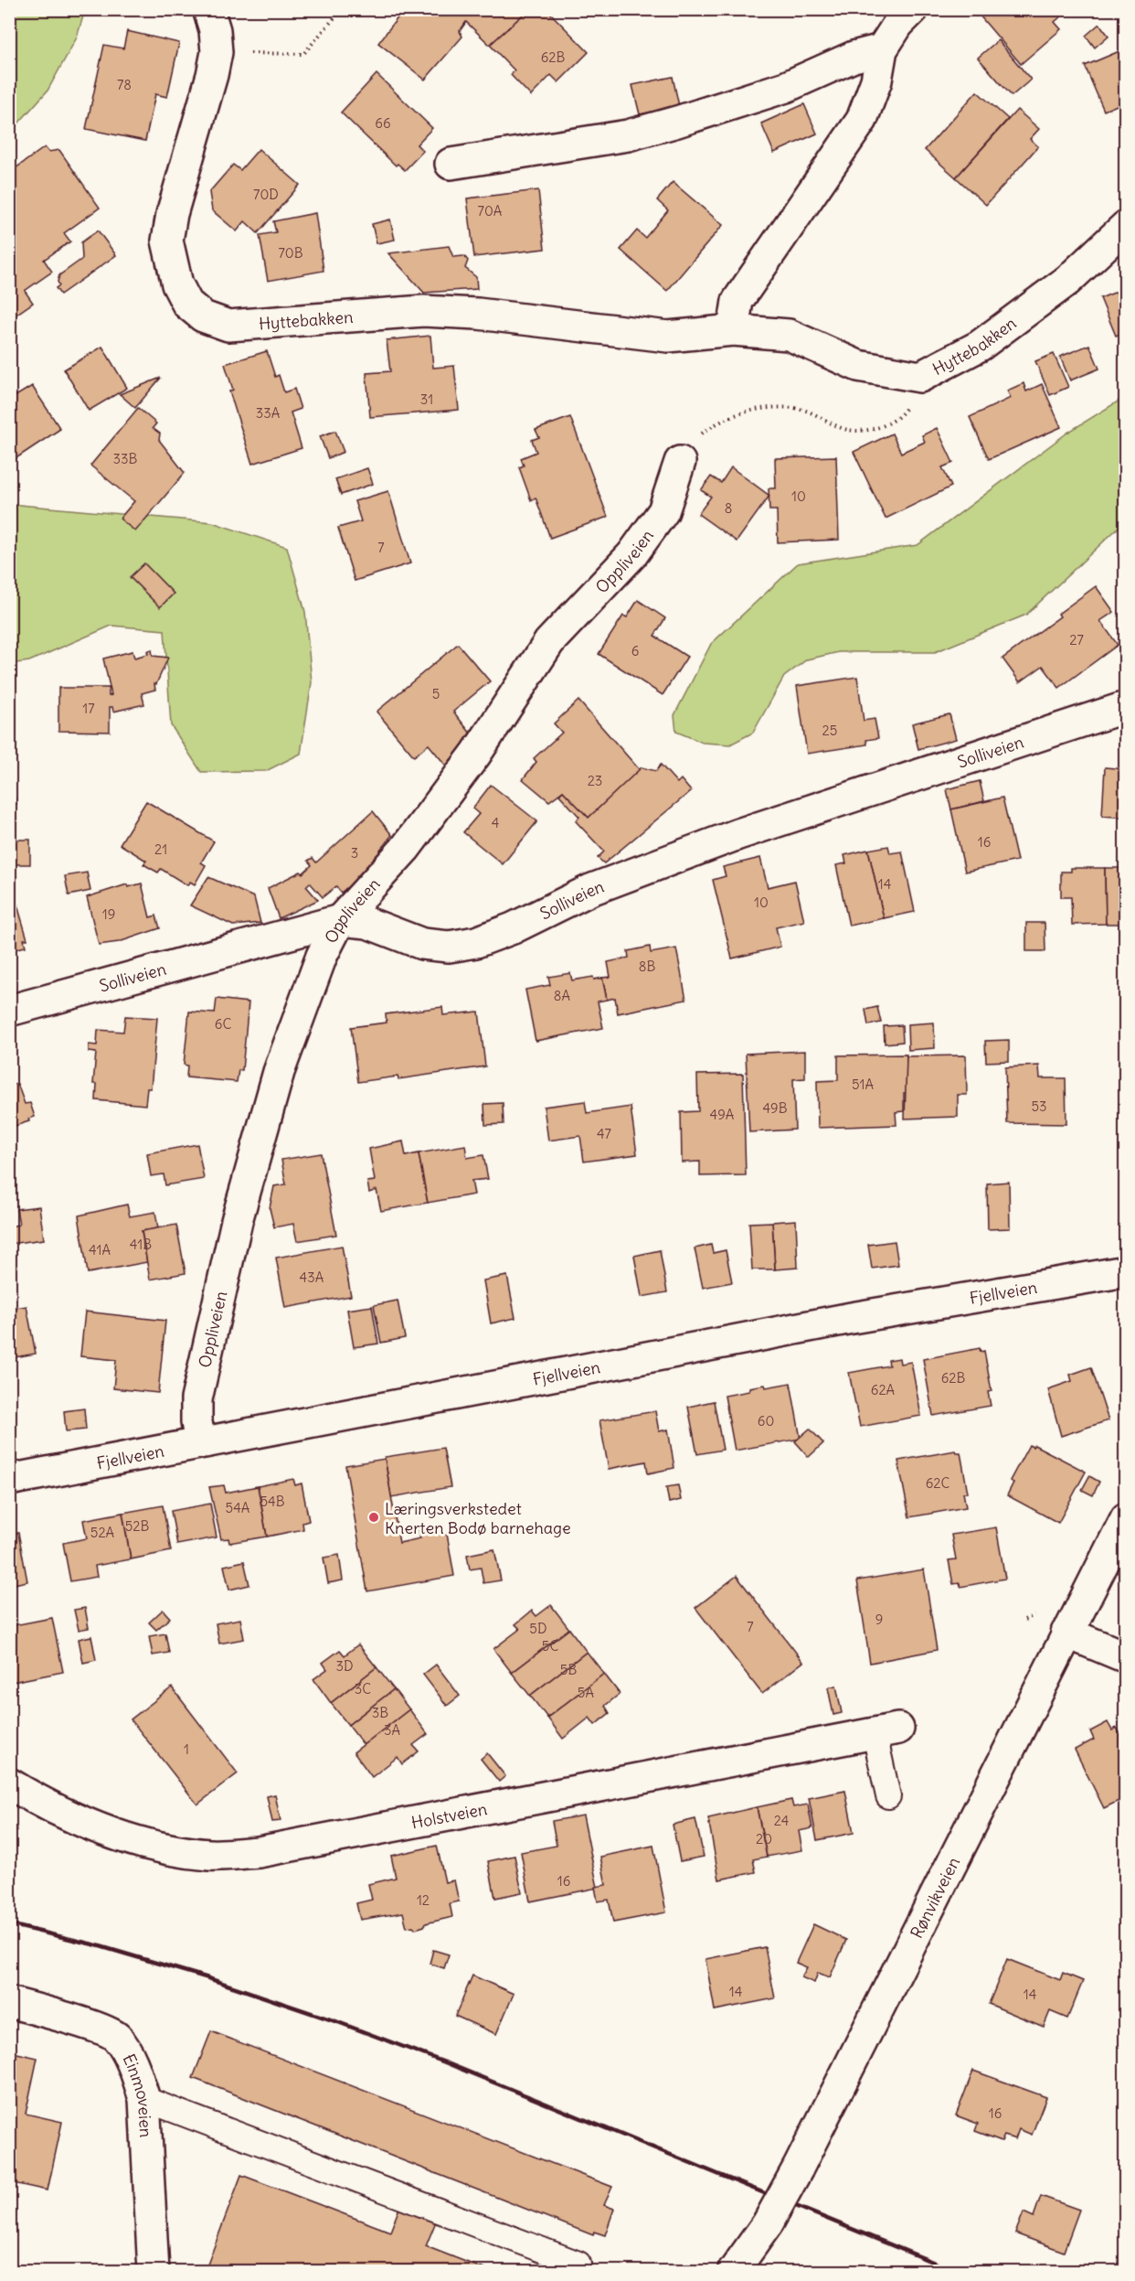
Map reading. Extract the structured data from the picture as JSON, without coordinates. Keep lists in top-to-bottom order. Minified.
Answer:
{"streets":{"street":["Hyttebakken","Oppliveien","Solliveien","Fjellveien","Holstveien","Rønvikveien","Einmoveien"]},"crossings":[["Oppliveien","Solliveien"],["Oppliveien","Fjellveien"]],"places":["Læringsverkstedet Knerten Bodø barnehage"],"house_numbers":["62B","78","66","70D","70A","70B","31","33A","33B","10","8","7","27","6","5","17","25","23","4","16","21","3","14","10","19","8B","8A","6C","51A","53","49B","49A","47","41B","41A","43A","62B","62A","60","62C","54B","54A","52B","52A","9","7","5D","5C","3D","5B","3C","5A","3B","3A","1","24","20","16","12","14","14","16"]}
